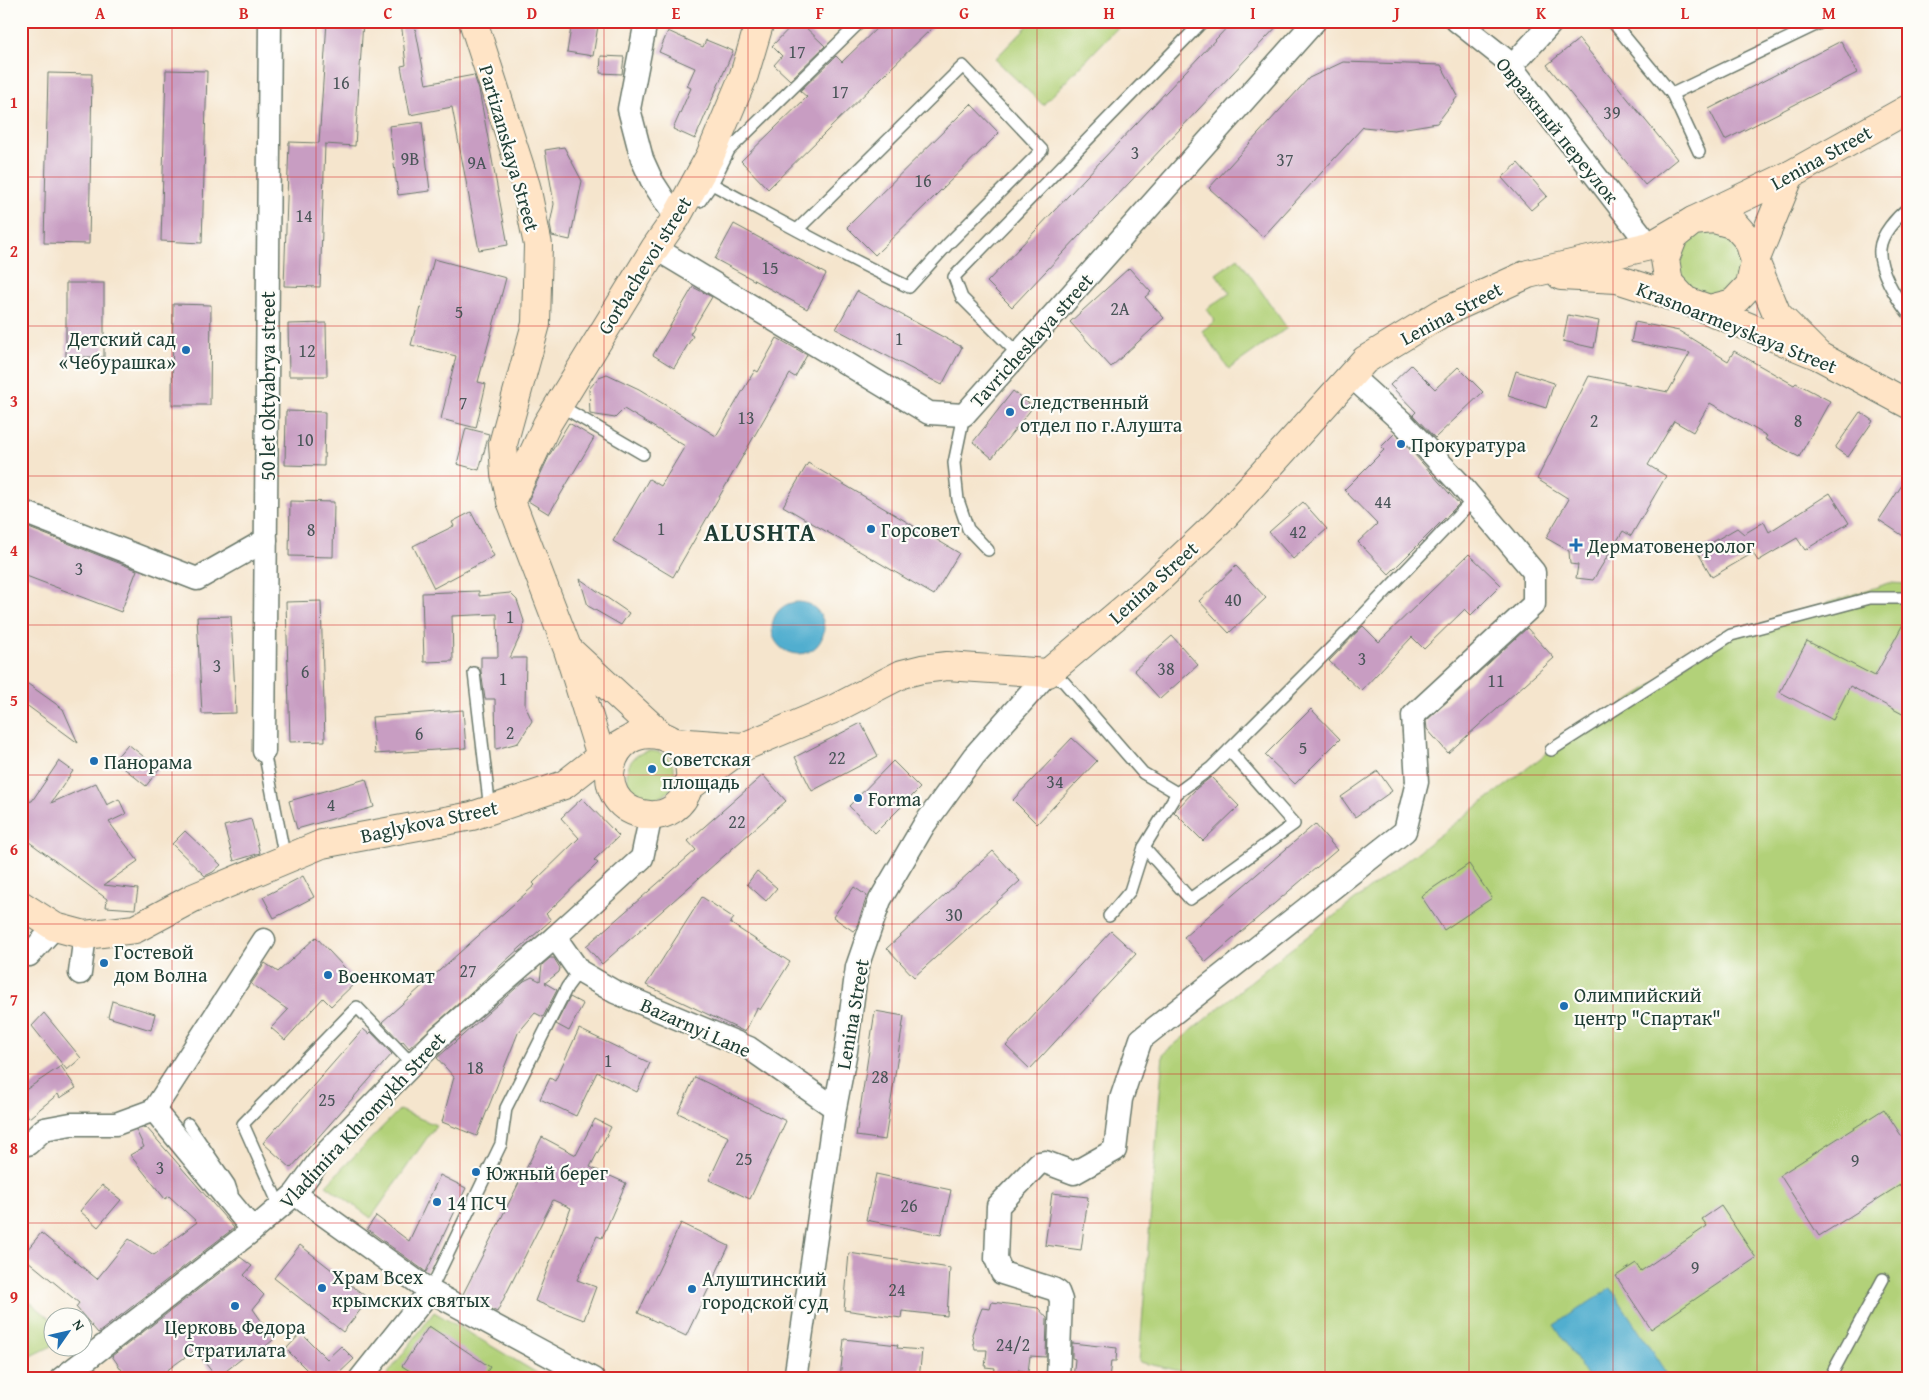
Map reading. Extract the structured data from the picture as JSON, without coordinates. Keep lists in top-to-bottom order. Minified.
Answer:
{"streets":{"main road":["Partizanskaya Street","Lenina Street","Gorbachevoi street","Krasnoarmeyskaya Street","Baglykova Street"],"street":["Овражный переулок","Tavricheskaya street","50 let Oktyabrya street","Bazarnyi Lane","Vladimira Khromykh Street"]},"crossings":[["Овражный переулок","Lenina Street"],["Partizanskaya Street","Gorbachevoi street"],["Lenina Street","Krasnoarmeyskaya Street"],["Lenina Street","Bazarnyi Lane"],["Gorbachevoi street","Tavricheskaya street"],["Baglykova Street","Vladimira Khromykh Street"]],"districts":["ALUSHTA"],"places":{"other":["Детский сад «Чебурашка»","Следственный отдел по г.Алушта","Прокуратура","Горсовет","Панорама","Советская площадь","Forma","Гостевой дом Волна","Военкомат","Олимпийский центр \"Спартак\"","Южный берег","14 ПСЧ","Храм Всех крымских святых","Алуштинский городской суд","Церковь Федора Стратилата"],"health":["Дерматовенеролог"]},"house_numbers":["17","16","17","39","3","9В","37","9А","16","14","15","2А","5","1","12","7","13","2","8","10","44","1","8","42","3","40","1","3","3","38","6","1","11","2","6","5","22","34","4","22","30","27","1","18","28","25","25","9","3","26","9","24","24/2"],"north":"top right","grid":{"columns":["A","B","C","D","E","F","G","H","I","J","K","L","M"],"rows":["1","2","3","4","5","6","7","8","9"]}}
